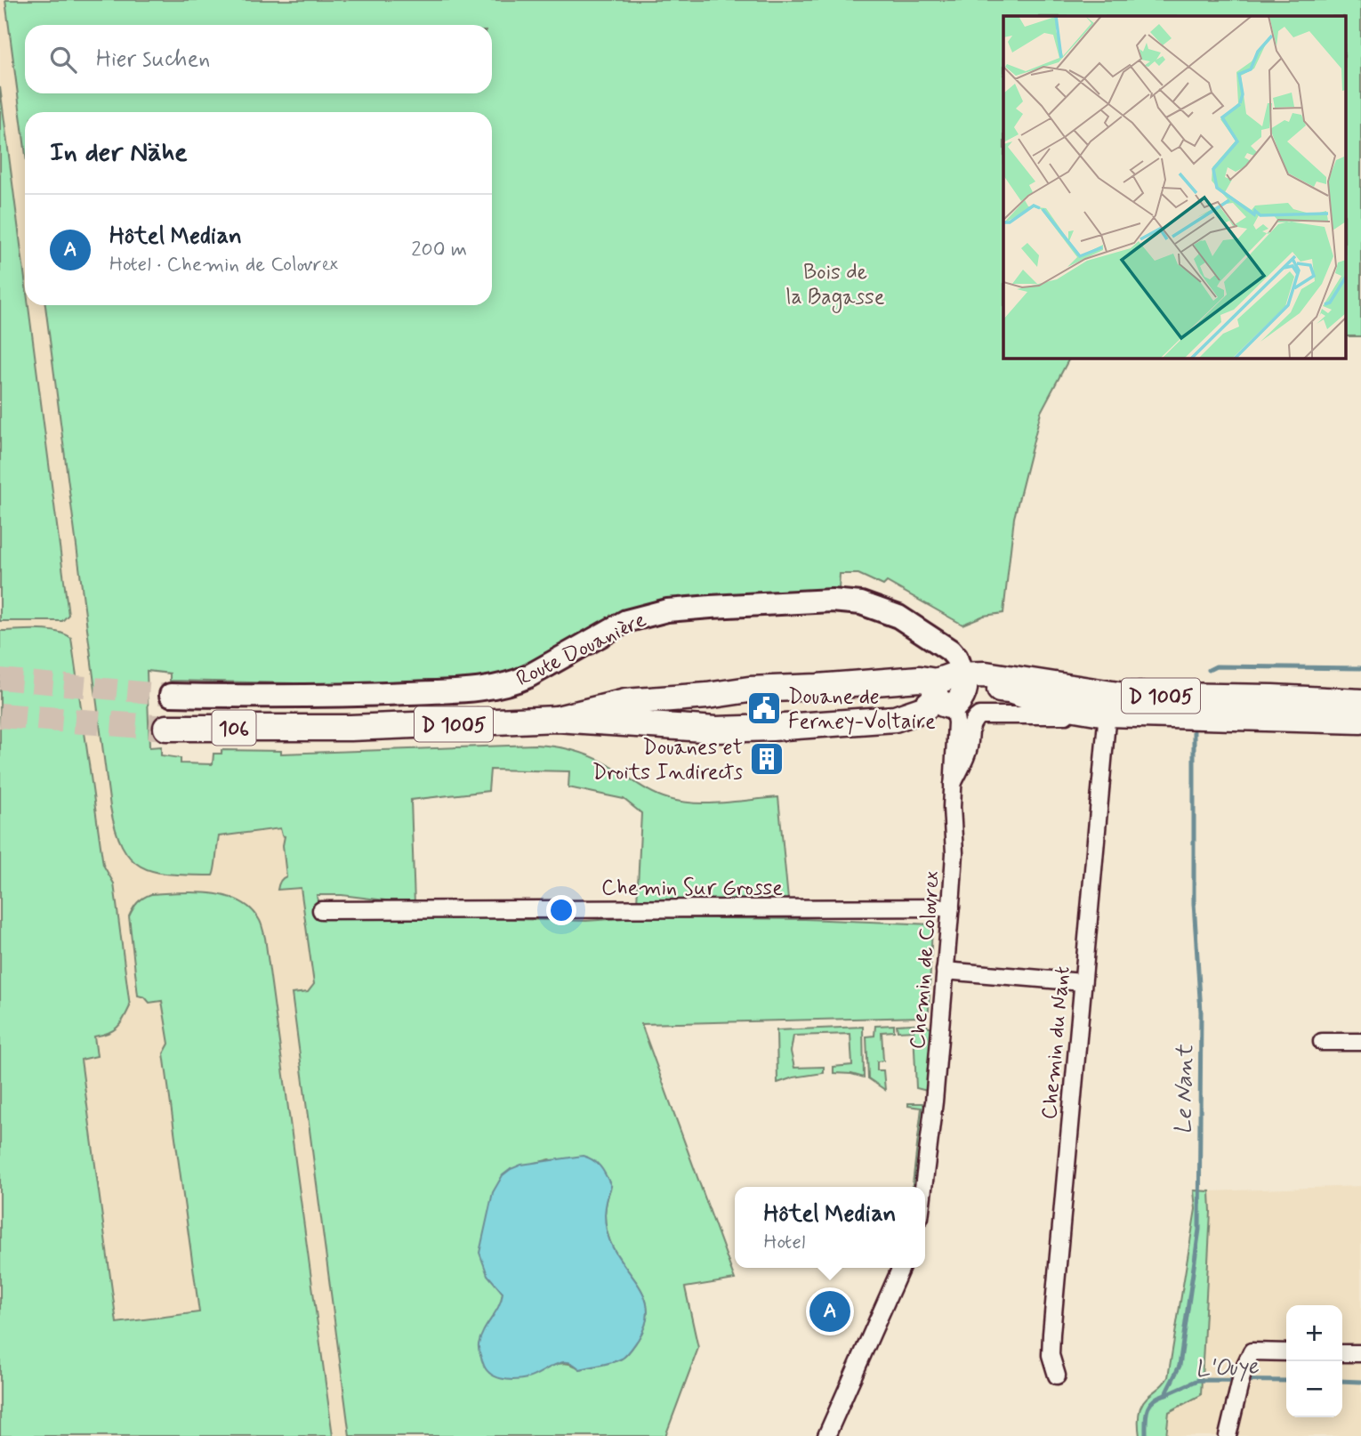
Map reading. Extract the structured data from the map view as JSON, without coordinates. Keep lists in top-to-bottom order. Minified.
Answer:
{"streets":{"main road":["D 1005","106"],"street":["Route Douanière","Chemin Sur Grosse","Chemin de Colovrex","Chemin du Nant"]},"crossings":[["Route Douanière","D 1005"],["Route Douanière","Chemin de Colovrex"],["D 1005","106"],["D 1005","Chemin de Colovrex"],["D 1005","Chemin du Nant"],["Chemin Sur Grosse","Chemin de Colovrex"]],"water":["Le Nant","L'Ouye"],"parks":["Bois de la Bagasse"],"places":{"public building":["Douane de Ferney-Voltaire"],"building":["Douanes et Droits Indirects"]},"page":{"search":"Hier suchen","heading":"In der Nähe","list":[{"mark":"A","name":"Hôtel Median","note":"Hotel · Chemin de Colovrex","value":"200 m"}],"popup":["Hôtel Median","Hotel"],"pins":"A","map_buttons":["+","−"]}}
